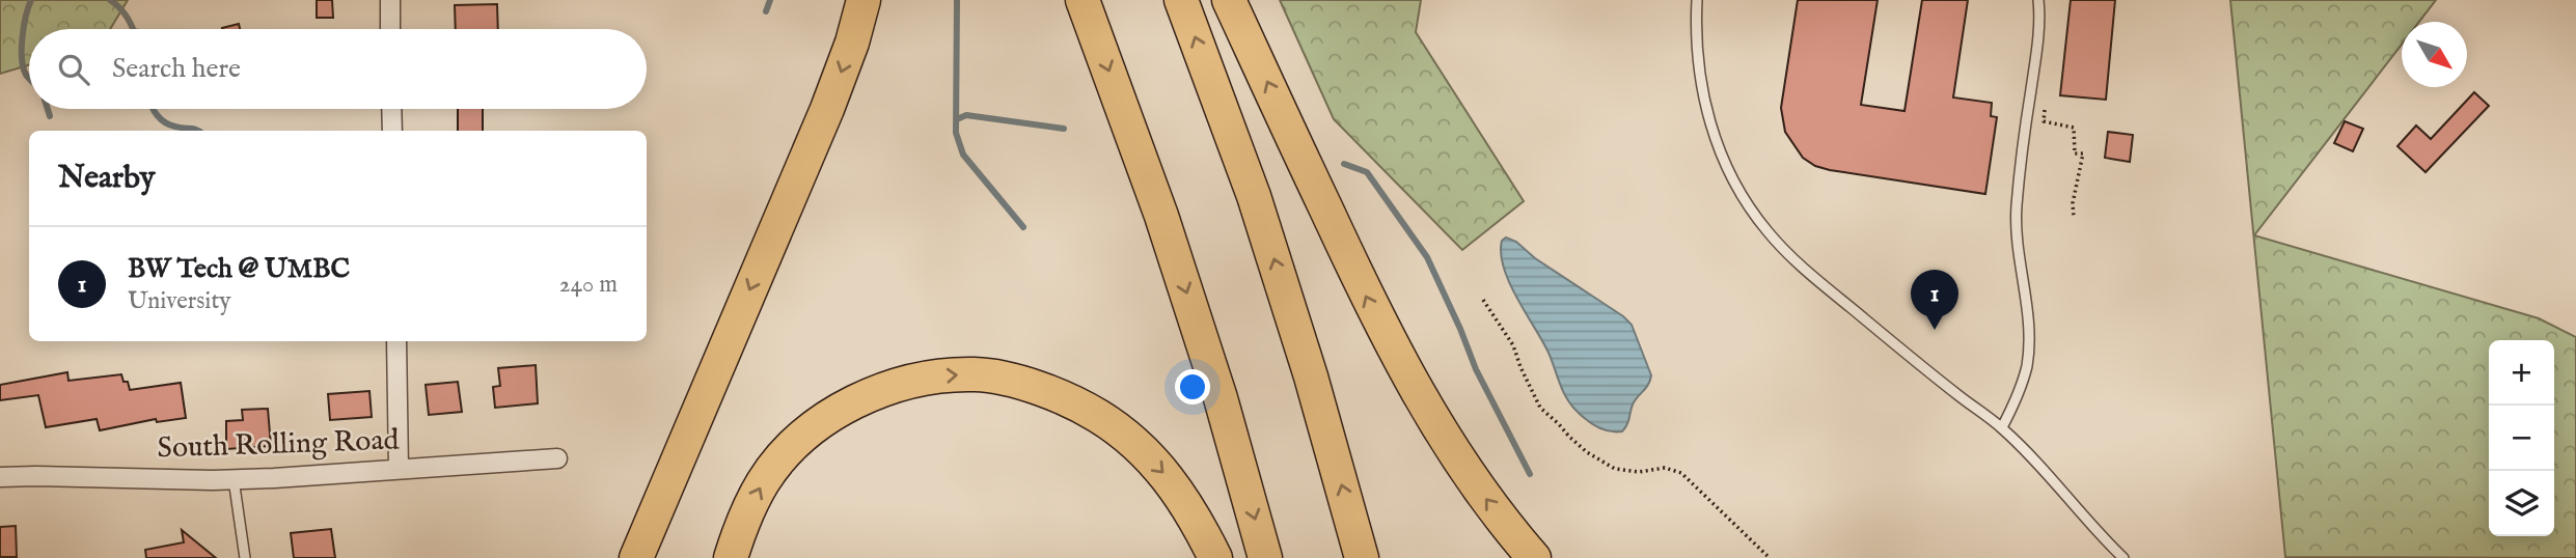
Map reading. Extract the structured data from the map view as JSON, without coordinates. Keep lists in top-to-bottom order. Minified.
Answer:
{"streets":{"street":["South Rolling Road"]},"north":"bottom right","page":{"search":"Search here","heading":"Nearby","list":[{"mark":"1","name":"BW Tech @ UMBC","note":"University","value":"240 m"}],"pins":"1","map_buttons":["+","−"]}}
